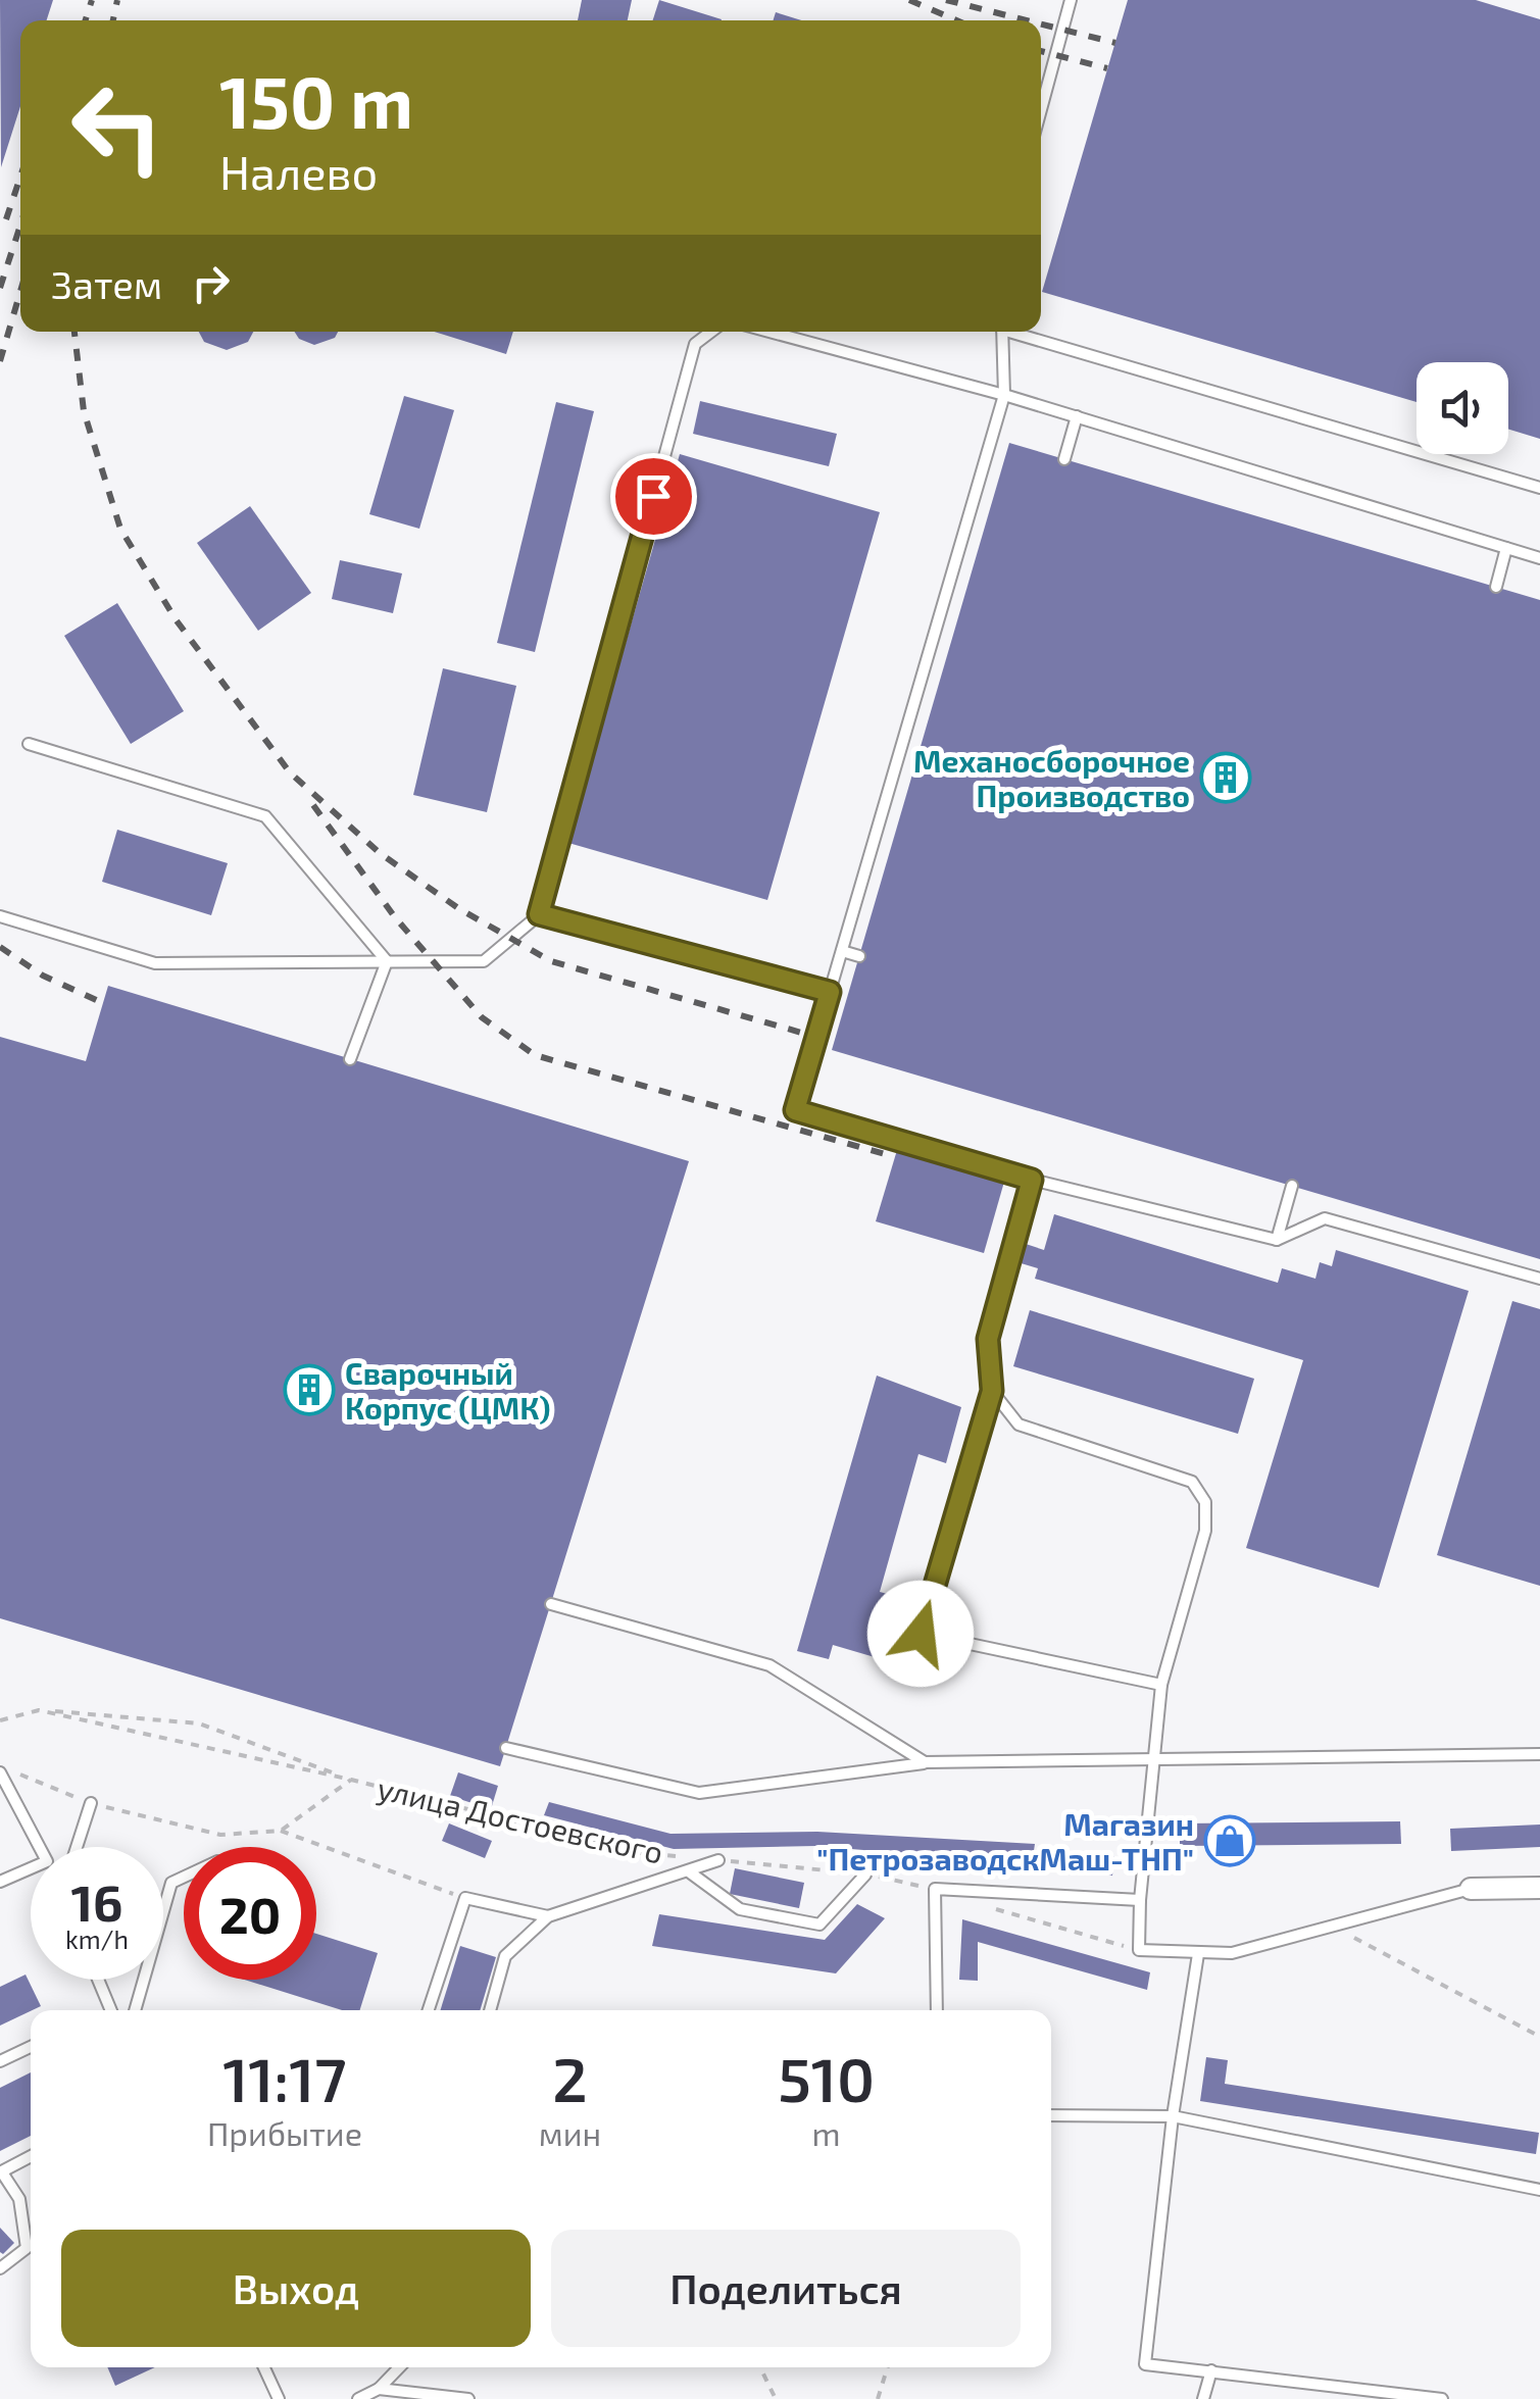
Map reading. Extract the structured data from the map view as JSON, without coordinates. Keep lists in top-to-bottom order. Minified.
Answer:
{"streets":{"path":["улица Достоевского"]},"places":{"building":["Механосборочное Производство","Сварочный Корпус (ЦМК)"],"shop":["Магазин \"ПетрозаводскМаш-ТНП\""]},"page":{"turn":["150 m","Налево"],"then":"Затем","speed":"16 km/h","limit":"20","eta":["11:17","Прибытие","2","мин","510","m"],"buttons":["Выход","Поделиться"]}}
